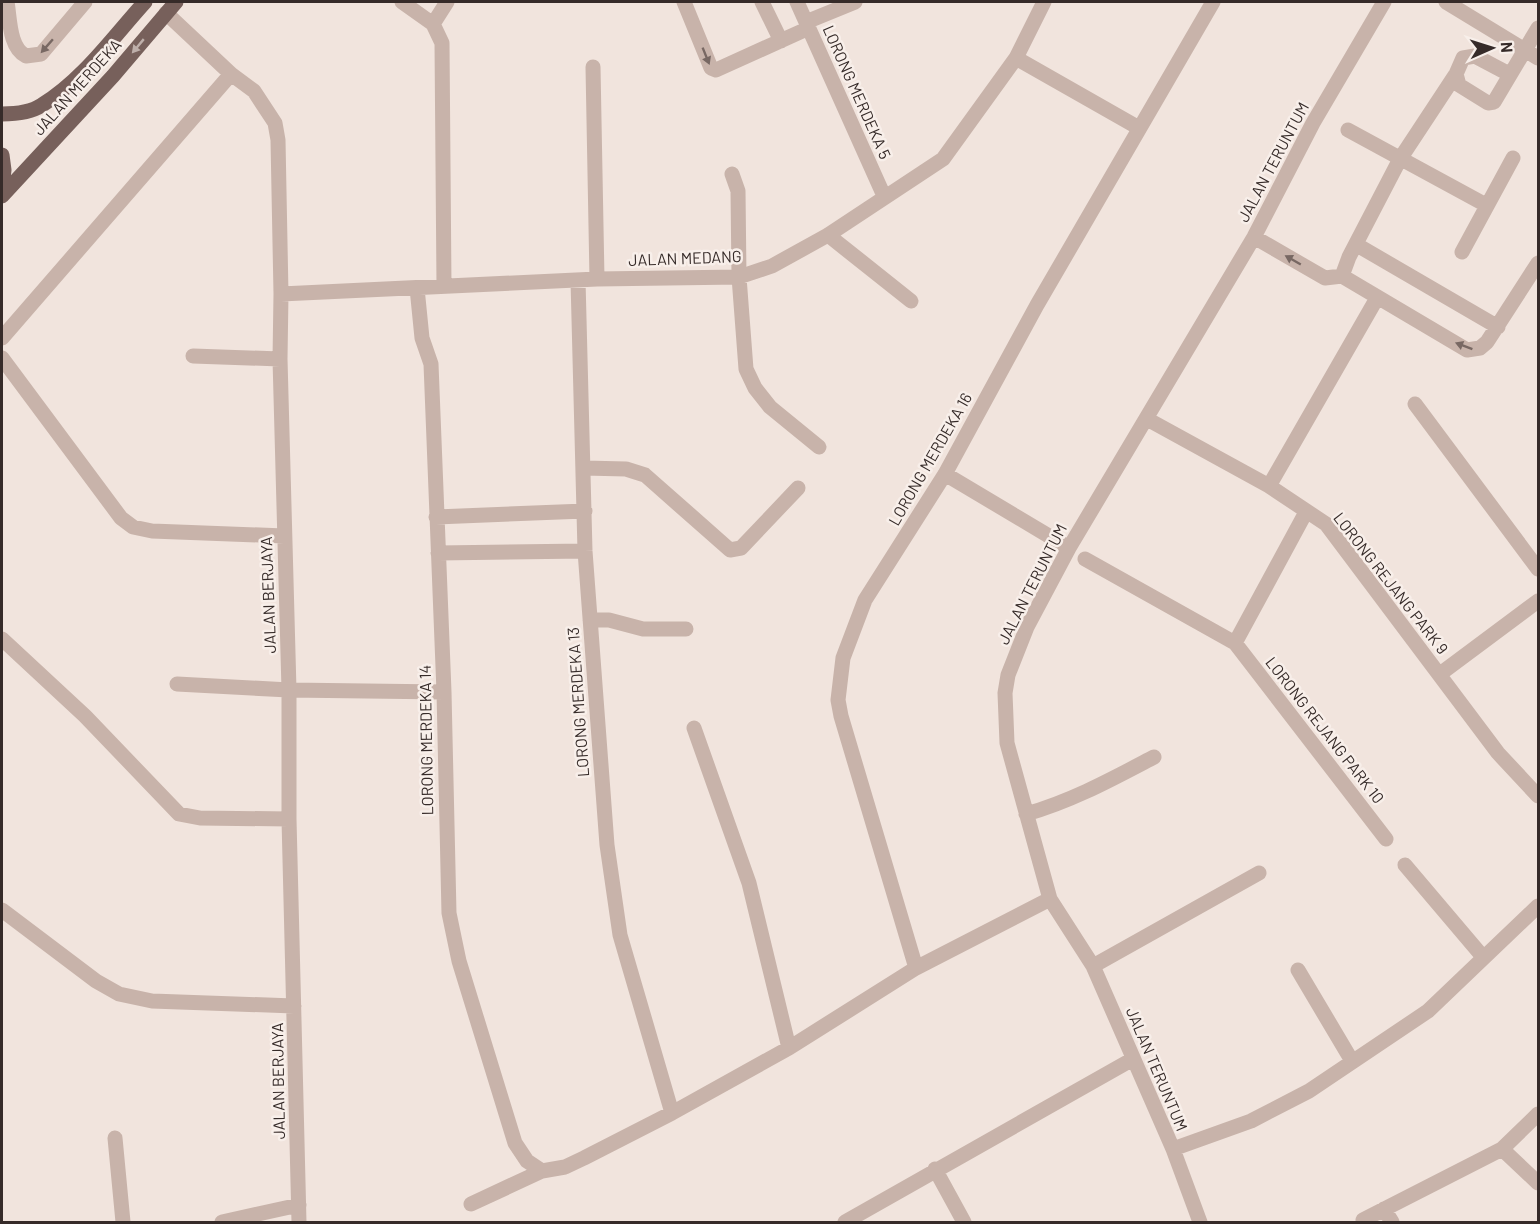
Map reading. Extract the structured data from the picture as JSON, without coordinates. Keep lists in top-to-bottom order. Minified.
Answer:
{"streets":{"main road":["JALAN MERDEKA"],"street":["LORONG MERDEKA 5","JALAN TERUNTUM","JALAN MEDANG","LORONG MERDEKA 16","LORONG REJANG PARK 9","JALAN BERJAYA","LORONG MERDEKA 13","LORONG REJANG PARK 10","LORONG MERDEKA 14"]},"crossings":[["JALAN MERDEKA","JALAN BERJAYA"],["LORONG MERDEKA 5","JALAN MEDANG"],["JALAN TERUNTUM","LORONG REJANG PARK 9"],["JALAN MEDANG","JALAN BERJAYA"],["JALAN MEDANG","LORONG MERDEKA 13"],["JALAN MEDANG","LORONG MERDEKA 14"]],"north":"right"}
